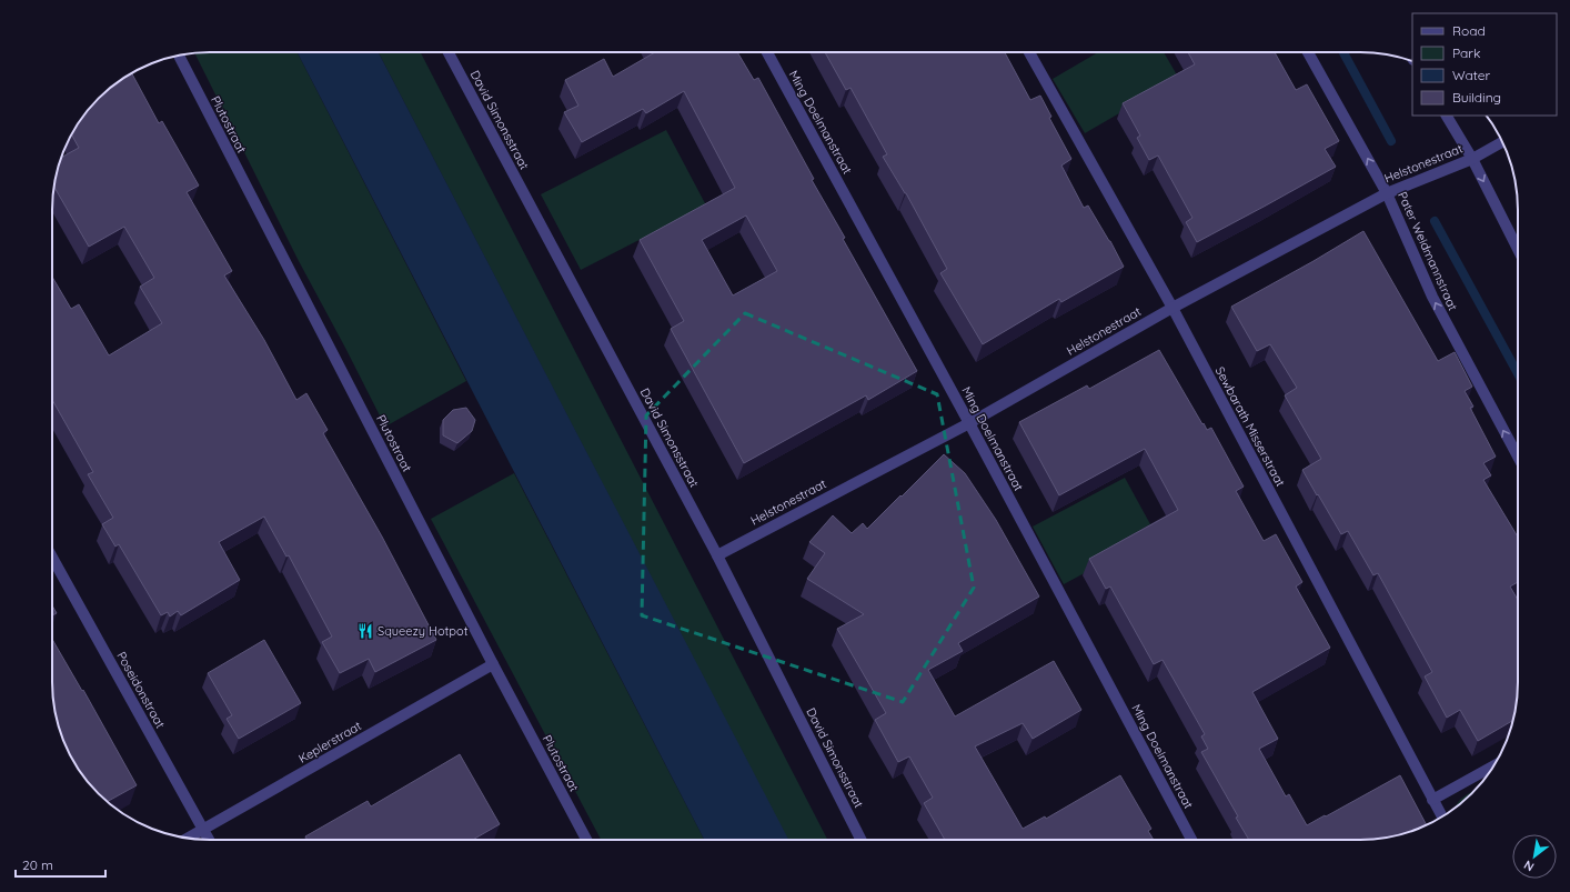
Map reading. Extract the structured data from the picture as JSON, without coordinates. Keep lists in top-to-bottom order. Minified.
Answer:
{"streets":{"street":["David Simonsstraat","Ming Doelmanstraat","Plutostraat","Helstonestraat","Pater Weidmannstraat","Sewbarath Misserstraat","Poseidonstraat","Keplerstraat"]},"crossings":[["David Simonsstraat","Helstonestraat"],["Ming Doelmanstraat","Helstonestraat"],["Plutostraat","Keplerstraat"],["Helstonestraat","Pater Weidmannstraat"],["Helstonestraat","Sewbarath Misserstraat"],["Poseidonstraat","Keplerstraat"]],"places":{"restaurant":["Squeezy Hotpot"]},"legend":["Road","Park","Water","Building"],"scale_bar":"20 m","north":"bottom left"}
